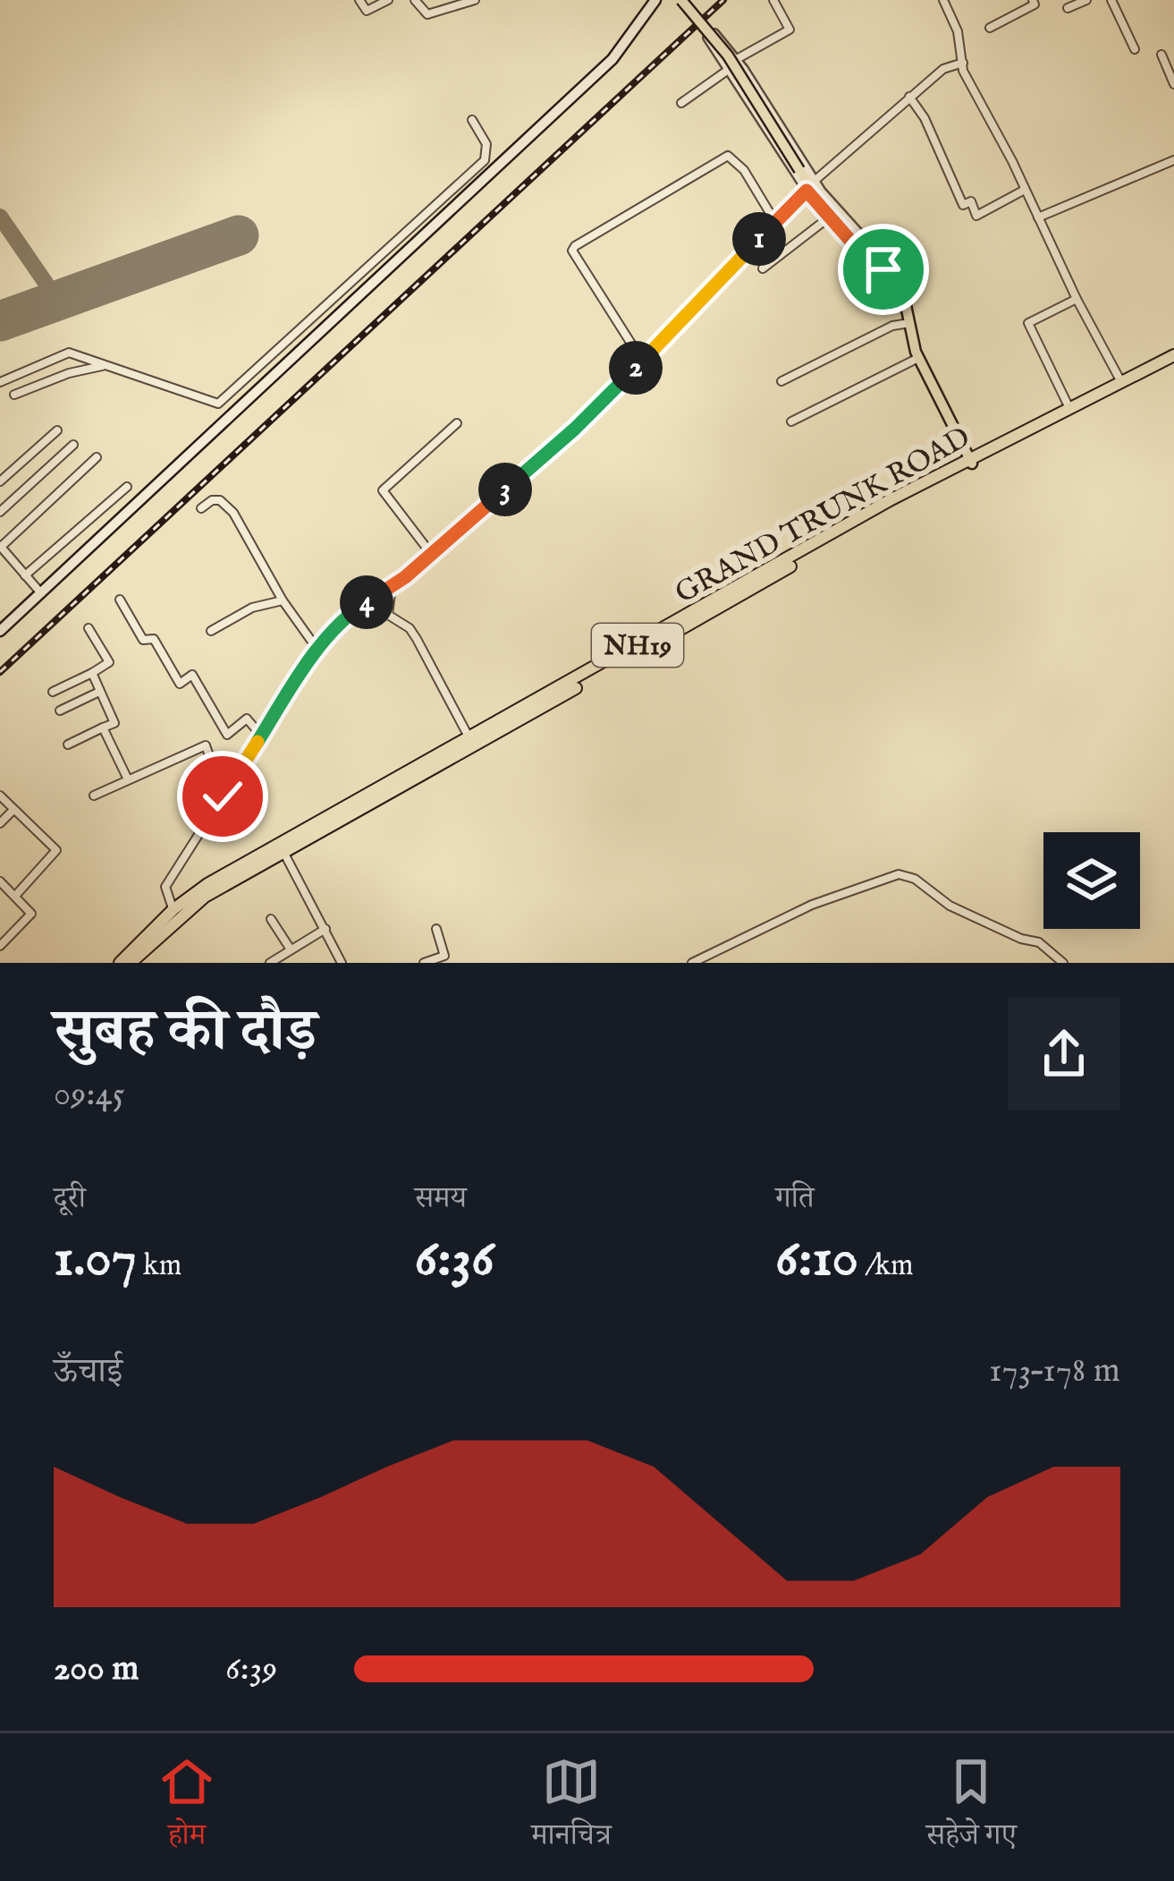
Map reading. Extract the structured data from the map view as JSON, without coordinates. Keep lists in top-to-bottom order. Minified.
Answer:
{"streets":{"highway":["GRAND TRUNK ROAD","NH19"]},"page":{"pins":["1","2","3","4"],"heading":["सुबह की दौड़","09:45"],"stats":[["दूरी","1.07 km"],["समय","6:36"],["गति","6:10 /km"]],"chart":["ऊँचाई","173–178 m"],"list":[{"name":"200 m","note":"6:39"}],"tabs":["होम","मानचित्र","सहेजे गए"]}}
